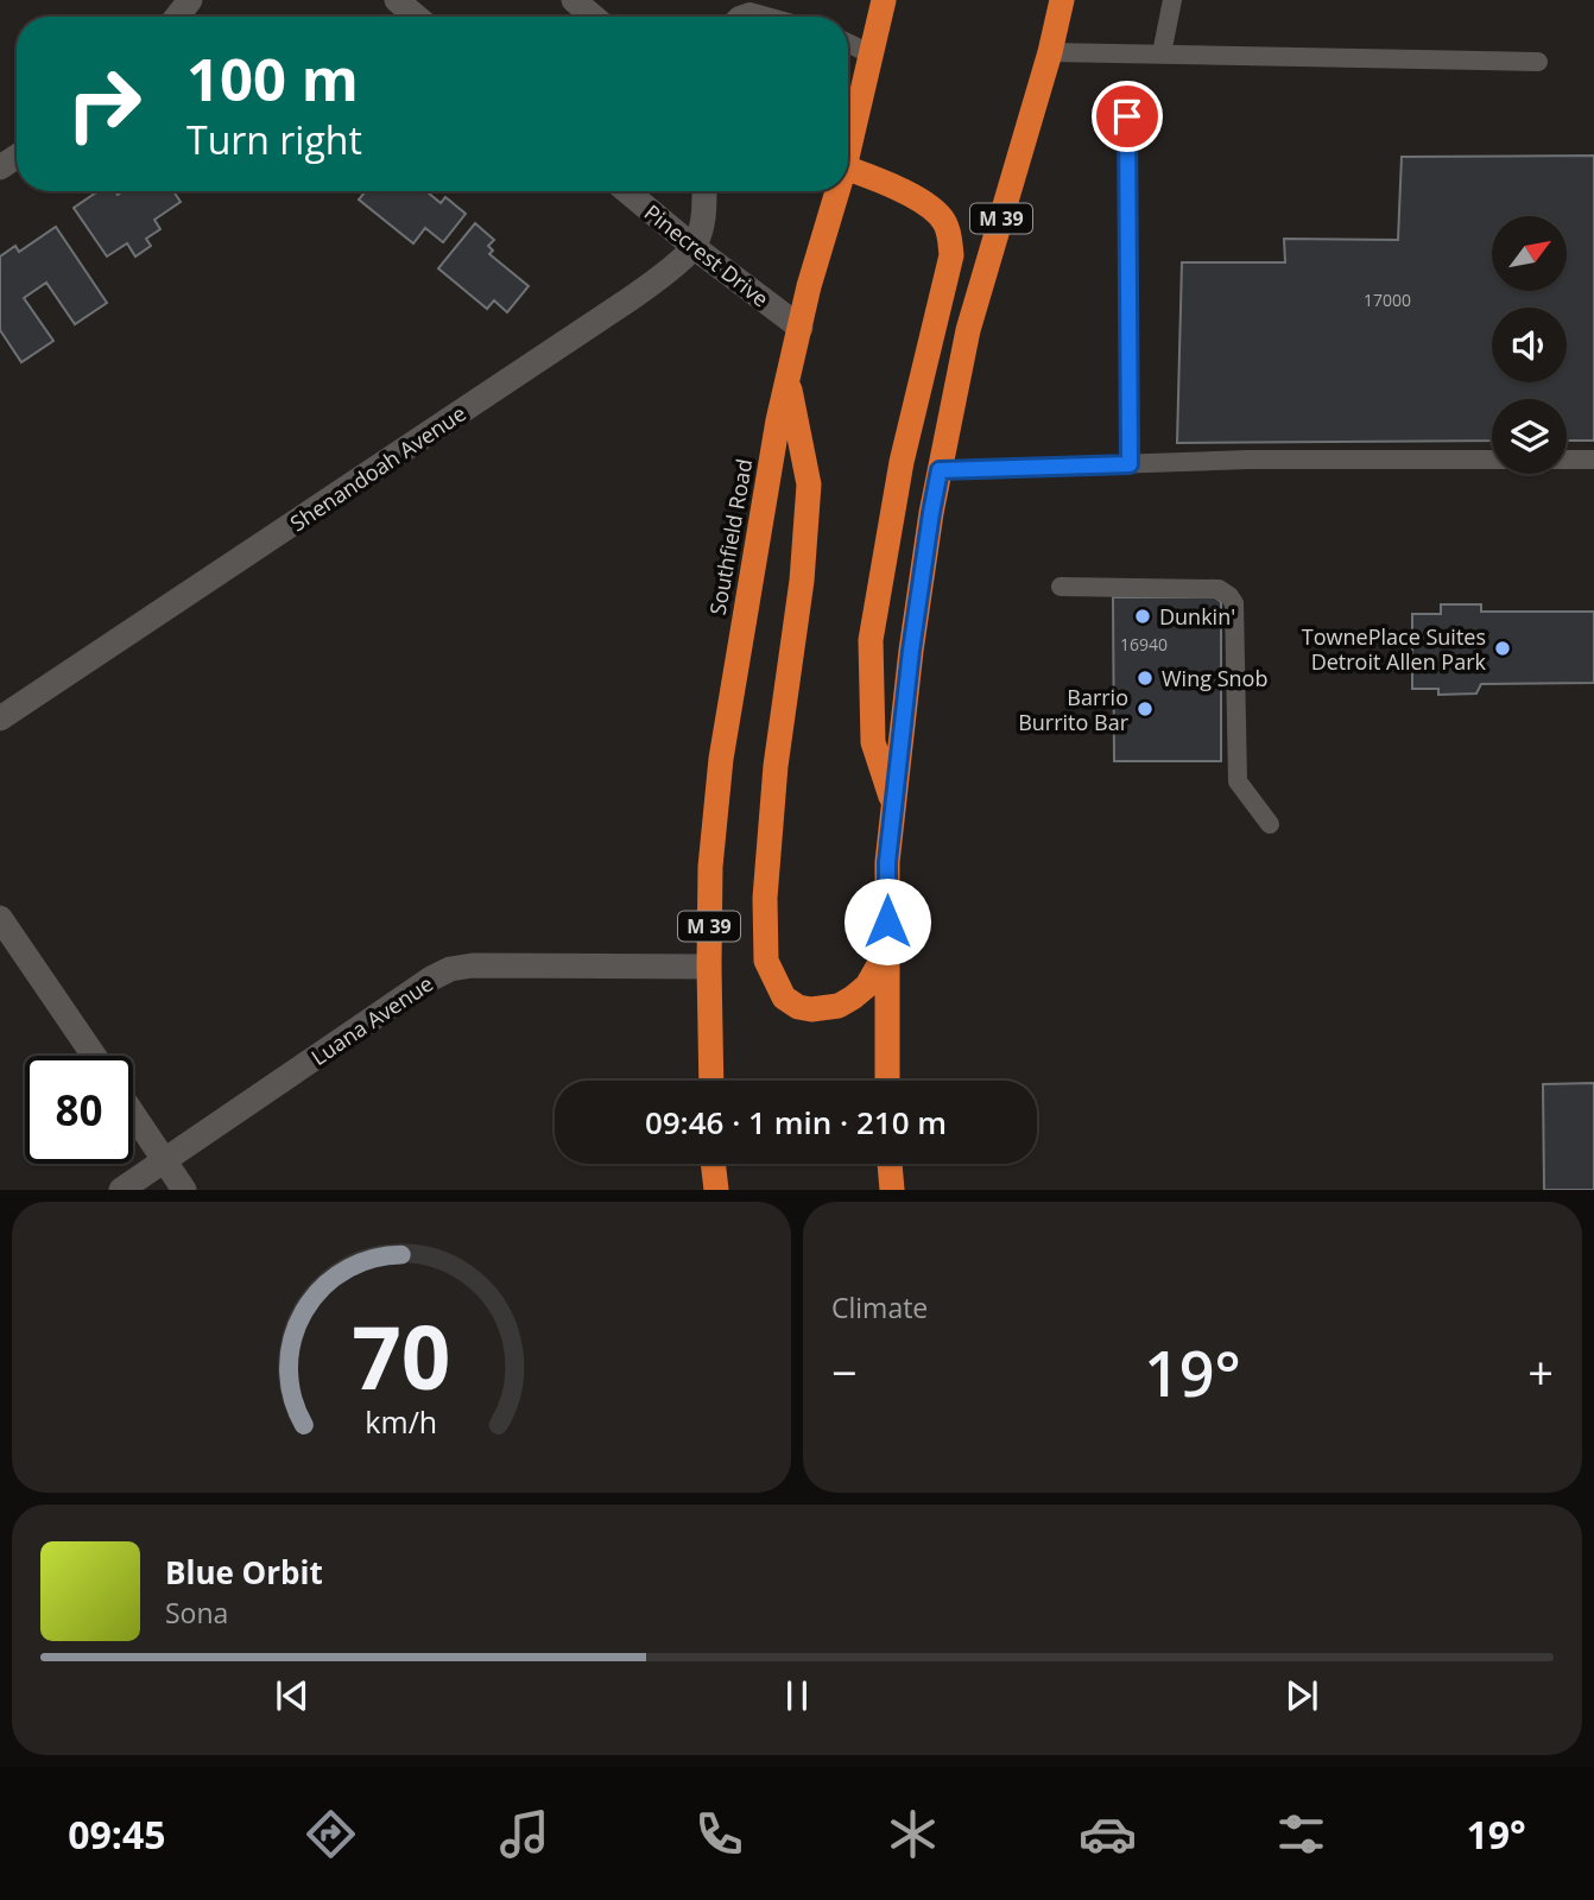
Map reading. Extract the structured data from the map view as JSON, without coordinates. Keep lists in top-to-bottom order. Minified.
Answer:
{"streets":{"highway":["M 39","Southfield Road"],"street":["Pinecrest Drive","Shenandoah Avenue","Luana Avenue"]},"crossings":[["Pinecrest Drive","Shenandoah Avenue"],["Pinecrest Drive","Southfield Road"],["Southfield Road","Luana Avenue"]],"places":["Dunkin'","TownePlace Suites Detroit Allen Park","Wing Snob","Barrio Burrito Bar"],"house_numbers":["17000","16940"],"north":"top right","page":{"turn":["100 m","Turn right"],"limit":"80","trip":"09:46 · 1 min · 210 m","tile":"Climate","heat":["−","19°","+"],"song":["Blue Orbit","Sona"],"tabs":["09:45","19°"],"gauge":["70","km/h"]}}
